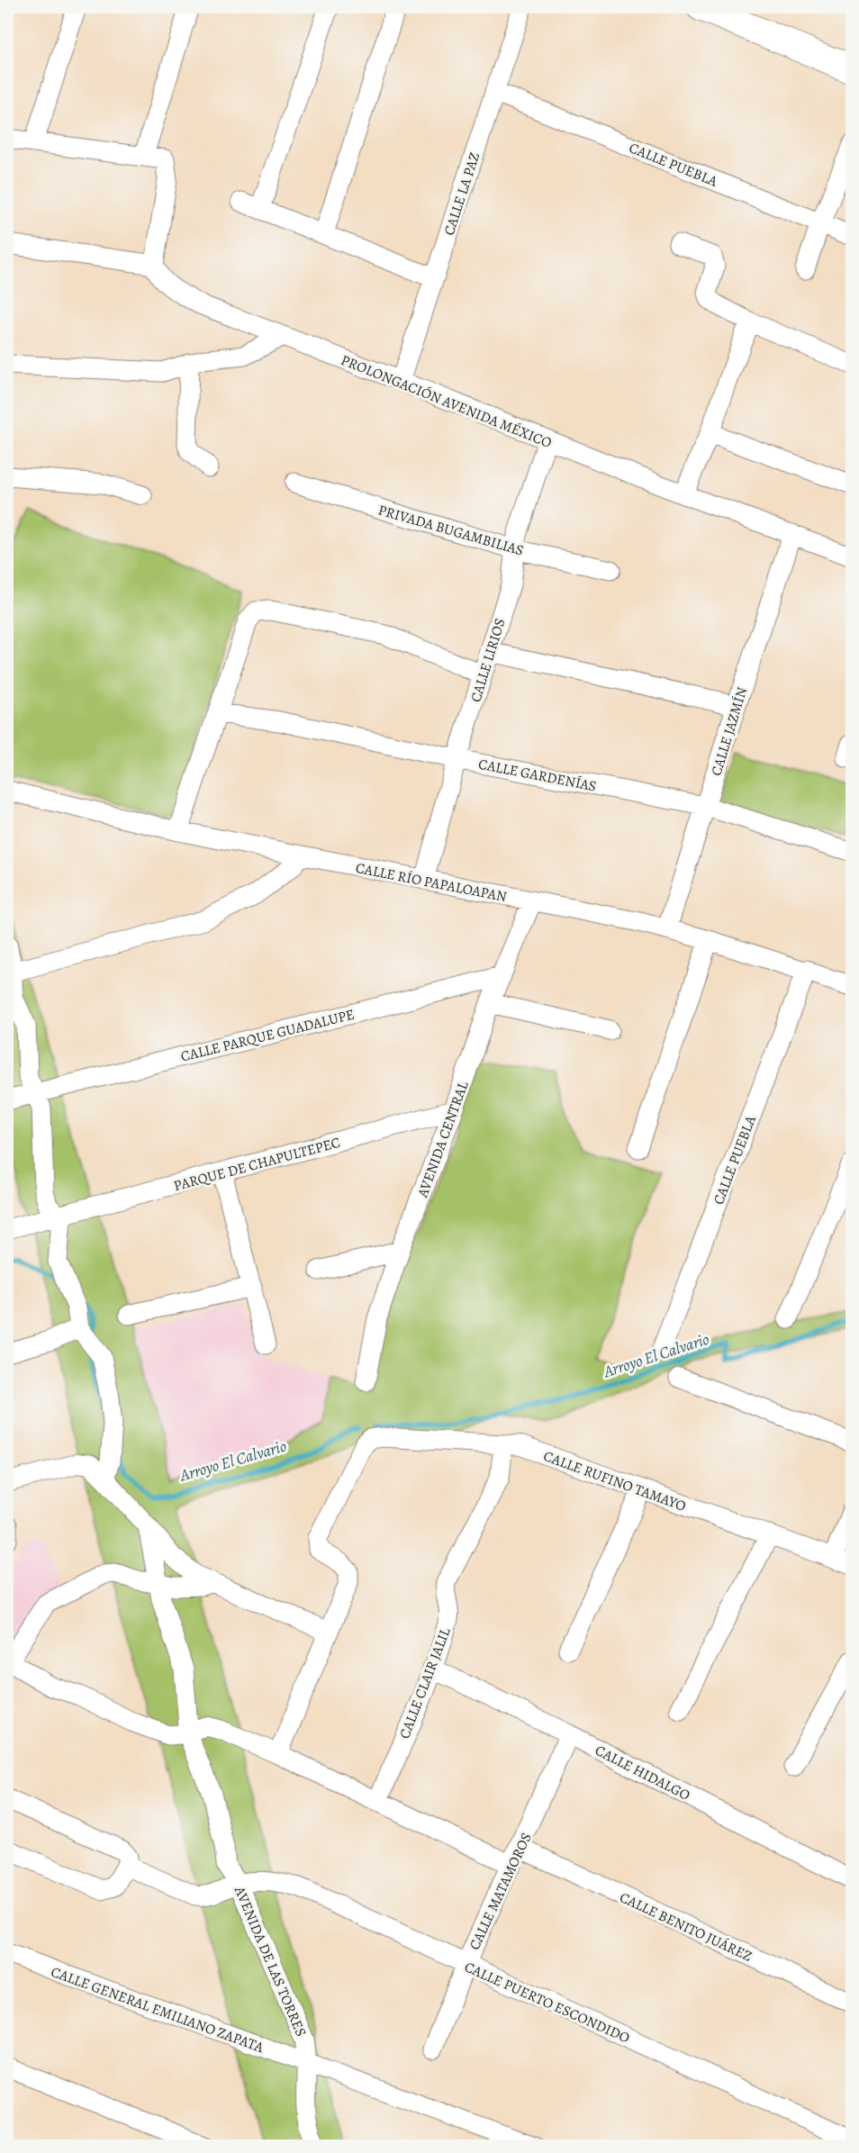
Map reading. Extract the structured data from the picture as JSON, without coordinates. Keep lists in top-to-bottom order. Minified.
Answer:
{"streets":{"street":["CALLE PUEBLA","CALLE LA PAZ","PROLONGACIÓN AVENIDA MÉXICO","PRIVADA BUGAMBILIAS","CALLE LIRIOS","CALLE JAZMÍN","CALLE GARDENÍAS","CALLE RÍO PAPALOAPAN","CALLE PARQUE GUADALUPE","AVENIDA CENTRAL","PARQUE DE CHAPULTEPEC","CALLE RUFINO TAMAYO","CALLE CLAIR JALIL","CALLE HIDALGO","CALLE MATAMOROS","CALLE BENITO JUÁREZ","AVENIDA DE LAS TORRES","CALLE PUERTO ESCONDIDO","CALLE GENERAL EMILIANO ZAPATA"]},"crossings":[["CALLE PUEBLA","CALLE LA PAZ"],["CALLE PUEBLA","CALLE RÍO PAPALOAPAN"],["CALLE LA PAZ","PROLONGACIÓN AVENIDA MÉXICO"],["PROLONGACIÓN AVENIDA MÉXICO","CALLE LIRIOS"],["PROLONGACIÓN AVENIDA MÉXICO","CALLE JAZMÍN"],["PRIVADA BUGAMBILIAS","CALLE LIRIOS"],["CALLE LIRIOS","CALLE GARDENÍAS"],["CALLE LIRIOS","CALLE RÍO PAPALOAPAN"],["CALLE JAZMÍN","CALLE GARDENÍAS"],["CALLE JAZMÍN","CALLE RÍO PAPALOAPAN"],["CALLE RÍO PAPALOAPAN","AVENIDA CENTRAL"],["CALLE PARQUE GUADALUPE","AVENIDA CENTRAL"],["AVENIDA CENTRAL","PARQUE DE CHAPULTEPEC"],["CALLE RUFINO TAMAYO","CALLE CLAIR JALIL"],["CALLE CLAIR JALIL","CALLE HIDALGO"],["CALLE CLAIR JALIL","CALLE BENITO JUÁREZ"],["CALLE HIDALGO","CALLE MATAMOROS"],["CALLE MATAMOROS","CALLE BENITO JUÁREZ"],["CALLE MATAMOROS","CALLE PUERTO ESCONDIDO"],["CALLE BENITO JUÁREZ","AVENIDA DE LAS TORRES"],["AVENIDA DE LAS TORRES","CALLE PUERTO ESCONDIDO"],["AVENIDA DE LAS TORRES","CALLE GENERAL EMILIANO ZAPATA"]],"water":["Arroyo El Calvario"]}
